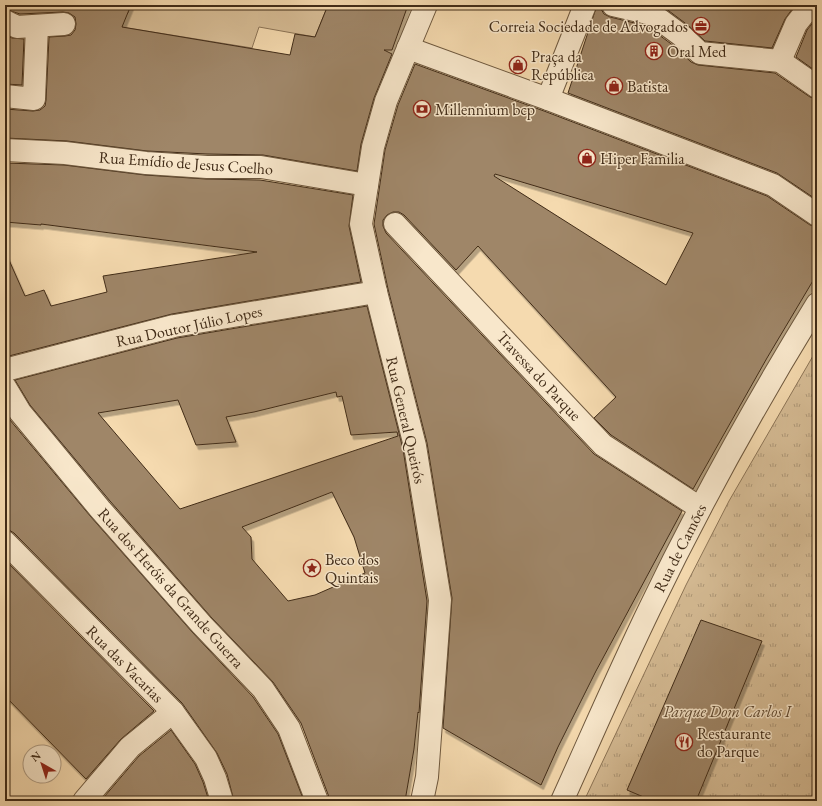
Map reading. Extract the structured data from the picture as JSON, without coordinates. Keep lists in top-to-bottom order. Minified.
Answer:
{"streets":{"street":["Rua Emídio de Jesus Coelho","Rua Doutor Júlio Lopes","Travessa do Parque","Rua General Queirós","Rua de Camões","Rua dos Heróis da Grande Guerra","Rua das Vacarias"]},"crossings":[["Rua Emídio de Jesus Coelho","Rua General Queirós"],["Rua Doutor Júlio Lopes","Rua General Queirós"],["Travessa do Parque","Rua de Camões"]],"parks":["Parque Dom Carlos I"],"places":{"office":["Correia Sociedade de Advogados"],"building":["Oral Med"],"shop":["Praça da República","Batista","Hiper Familia"],"bank":["Millennium bcp"],"place":["Beco dos Quintais"],"restaurant":["Restaurante do Parque"]},"north":"top left"}
